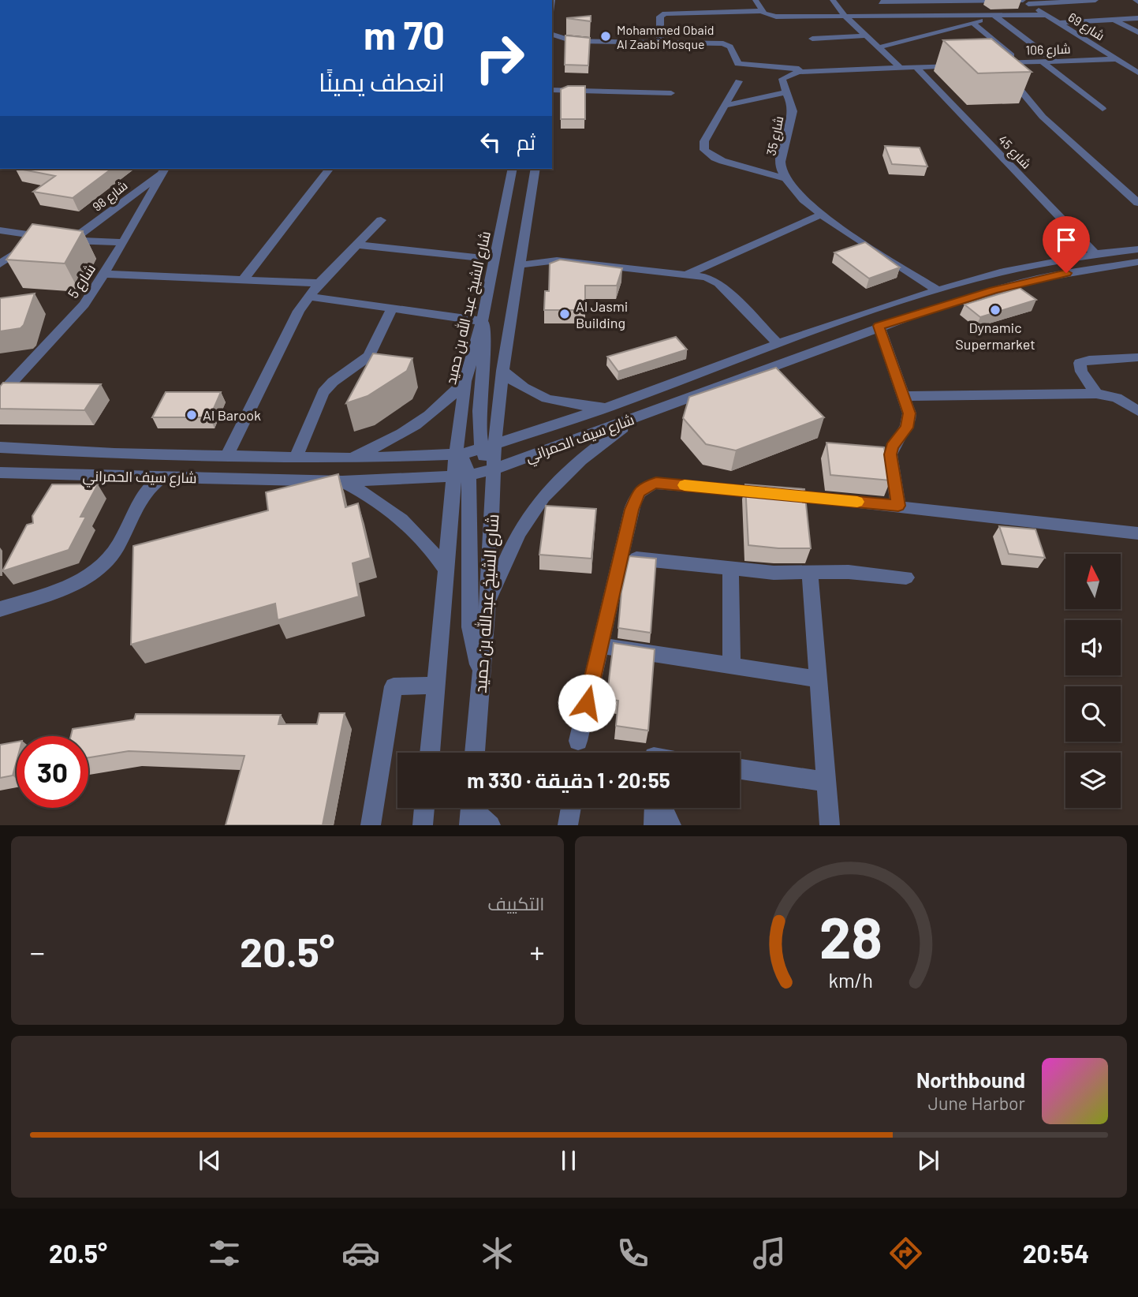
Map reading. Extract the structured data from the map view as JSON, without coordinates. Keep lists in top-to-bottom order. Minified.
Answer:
{"streets":{"street":["شارع 69","شارع 106","شارع 35","شارع 45","شارع 98","شارع 5","شارع الشيخ عبد الله بن حميد","شارع سيف الحمراني","شارع الشيخ عبدالله بن حميد"]},"crossings":[["شارع 69","شارع 106"],["شارع 35","شارع 45"],["شارع 45","شارع سيف الحمراني"],["شارع الشيخ عبد الله بن حميد","شارع سيف الحمراني"],["شارع سيف الحمراني","شارع الشيخ عبدالله بن حميد"]],"places":["Mohammed Obaid Al Zaabi Mosque","Dynamic Supermarket","Al Jasmi Building","Al Barook"],"north":"top","page":{"turn":["70 m","انعطف يمينًا"],"then":"ثم","limit":"30","trip":"20:55 · 1 دقيقة · 330 m","tile":"التكييف","heat":["−","20.5°","+"],"song":["Northbound","June Harbor"],"tabs":["20:54","20.5°"],"gauge":["28","km/h"]}}
